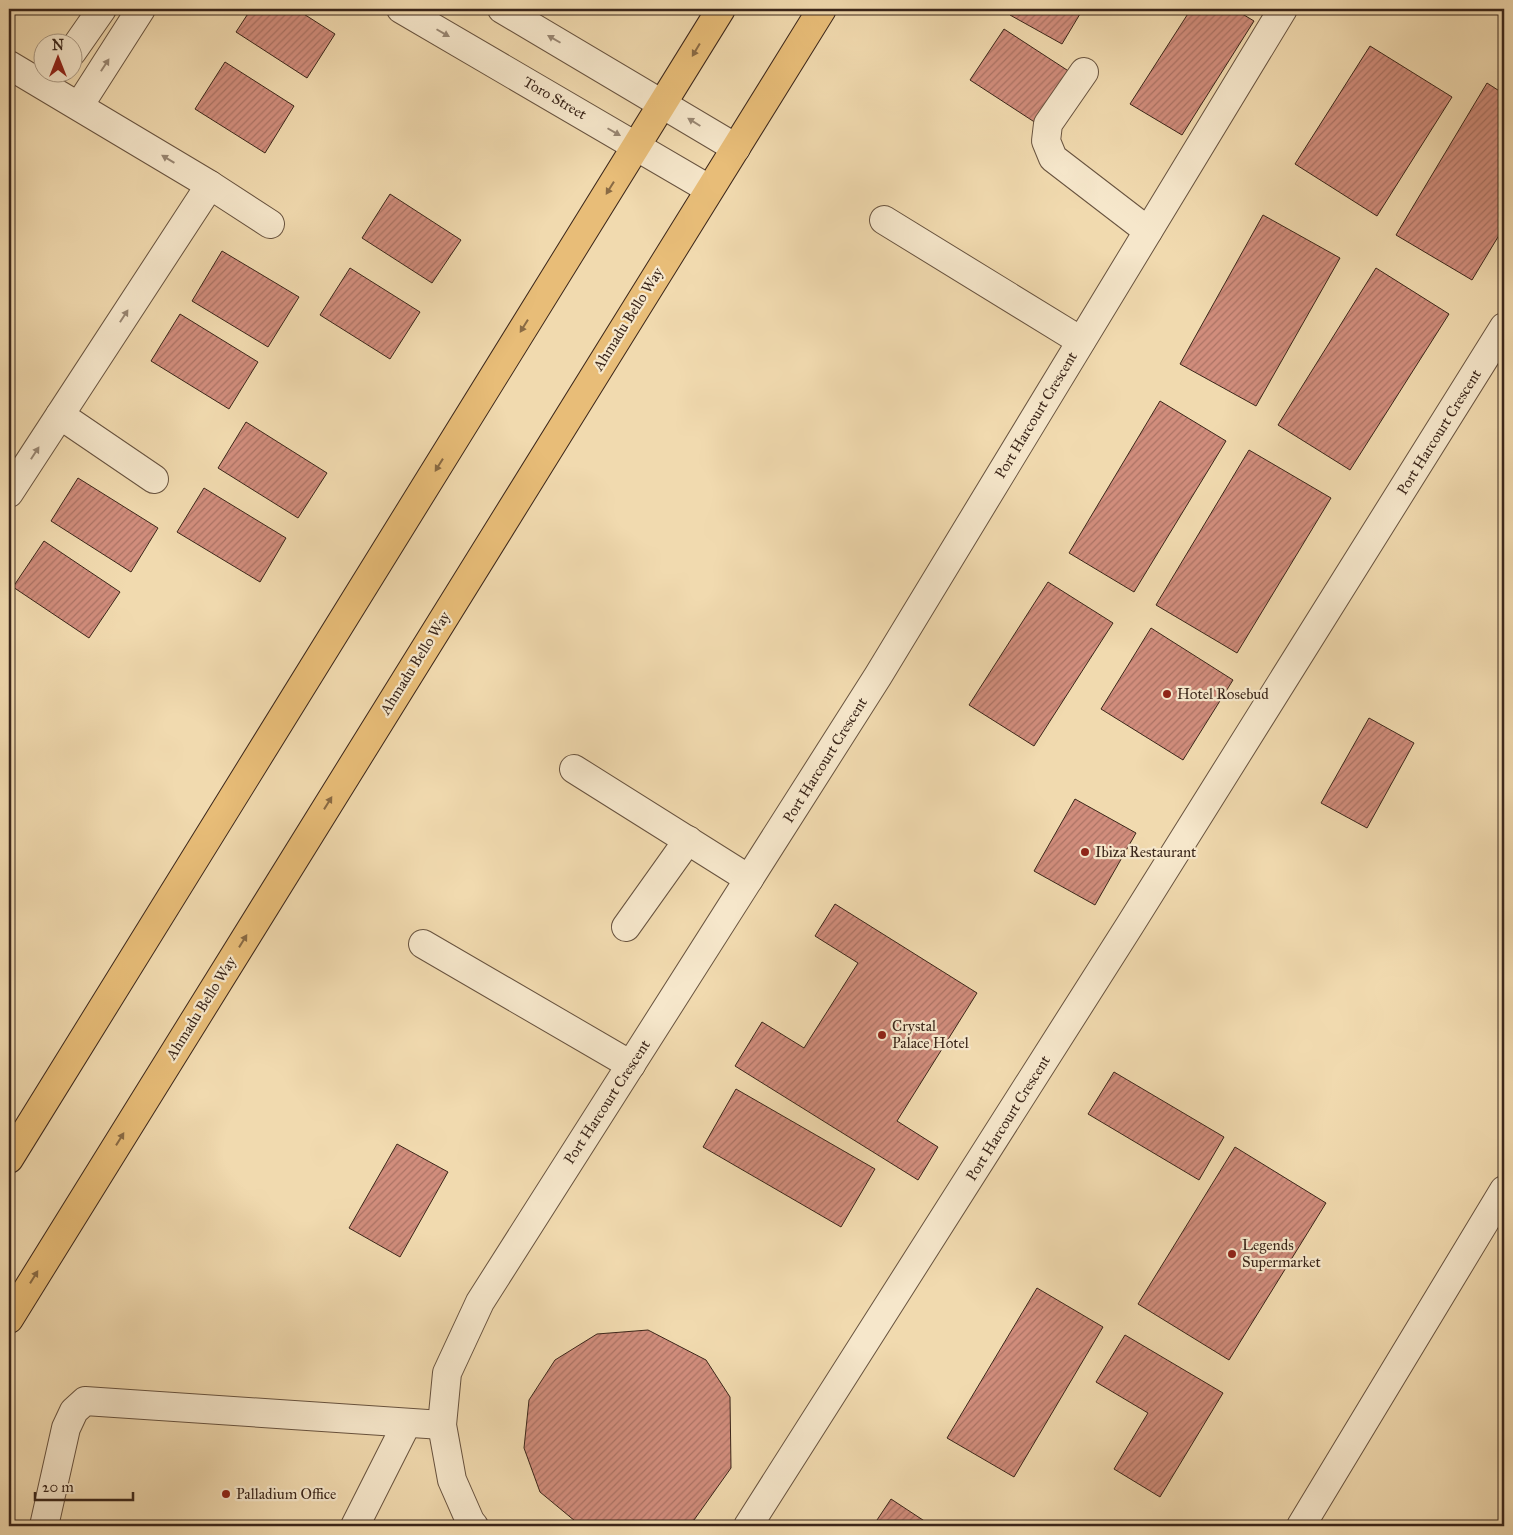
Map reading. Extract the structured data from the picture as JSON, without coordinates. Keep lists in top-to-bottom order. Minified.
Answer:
{"streets":{"main road":["Ahmadu Bello Way"],"street":["Toro Street","Port Harcourt Crescent"]},"crossings":[["Toro Street","Ahmadu Bello Way"]],"places":["Hotel Rosebud","Ibiza Restaurant","Crystal Palace Hotel","Legends Supermarket","Palladium Office"],"scale_bar":"20 m","north":"top"}
